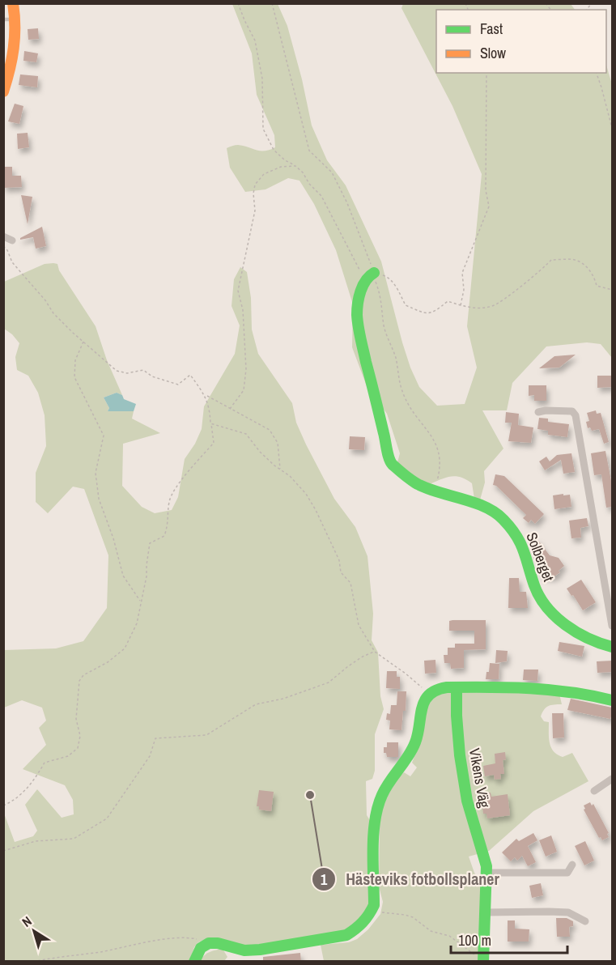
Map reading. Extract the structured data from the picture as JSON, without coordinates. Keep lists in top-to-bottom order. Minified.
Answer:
{"streets":{"street":["Solberget","Vikens Väg"]},"places":["Hästeviks fotbollsplaner"],"legend":["Fast","Slow"],"scale_bar":"100 m","north":"top left"}
